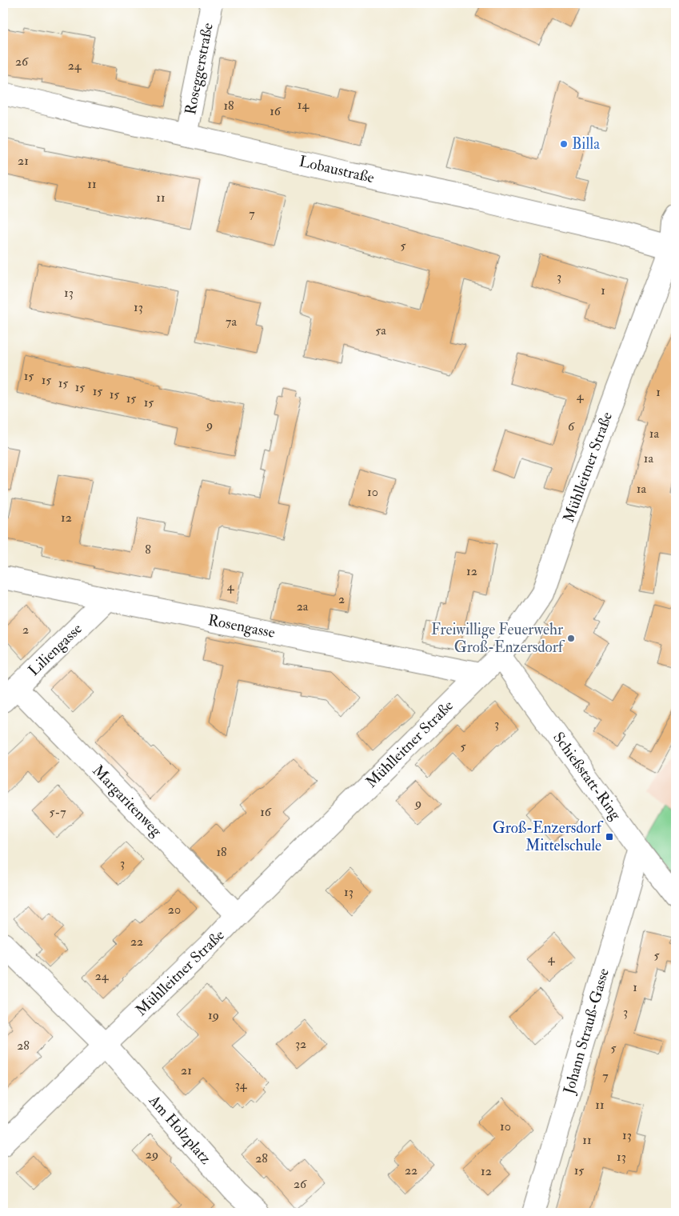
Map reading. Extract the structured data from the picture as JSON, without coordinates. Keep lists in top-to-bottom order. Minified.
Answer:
{"streets":{"street":["Roseggerstraße","Lobaustraße","Mühlleitner Straße","Rosengasse","Liliengasse","Schießstatt-Ring","Margaritenweg","Johann Strauß-Gasse","Am Holzplatz"]},"crossings":[["Roseggerstraße","Lobaustraße"],["Lobaustraße","Mühlleitner Straße"],["Mühlleitner Straße","Rosengasse"],["Mühlleitner Straße","Schießstatt-Ring"],["Mühlleitner Straße","Margaritenweg"],["Mühlleitner Straße","Am Holzplatz"],["Rosengasse","Liliengasse"],["Liliengasse","Margaritenweg"],["Schießstatt-Ring","Johann Strauß-Gasse"]],"places":{"other":["Billa","Freiwillige Feuerwehr Groß-Enzersdorf"],"transit":["Groß-Enzersdorf Mittelschule"]},"house_numbers":["26","24","14","18","16","21","11","11","7","5","3","1","13","13","7a","5a","15","15","15","15","15","1","15","4","15","15","9","6","1a","1a","1a","10","12","8","12","4","2","2a","2","3","5","9","5-7","16","18","3","13","20","22","5","4","24","1","3","19","32","28","5","21","7","34","11","10","13","11","29","13","28","22","15","12","26"]}
